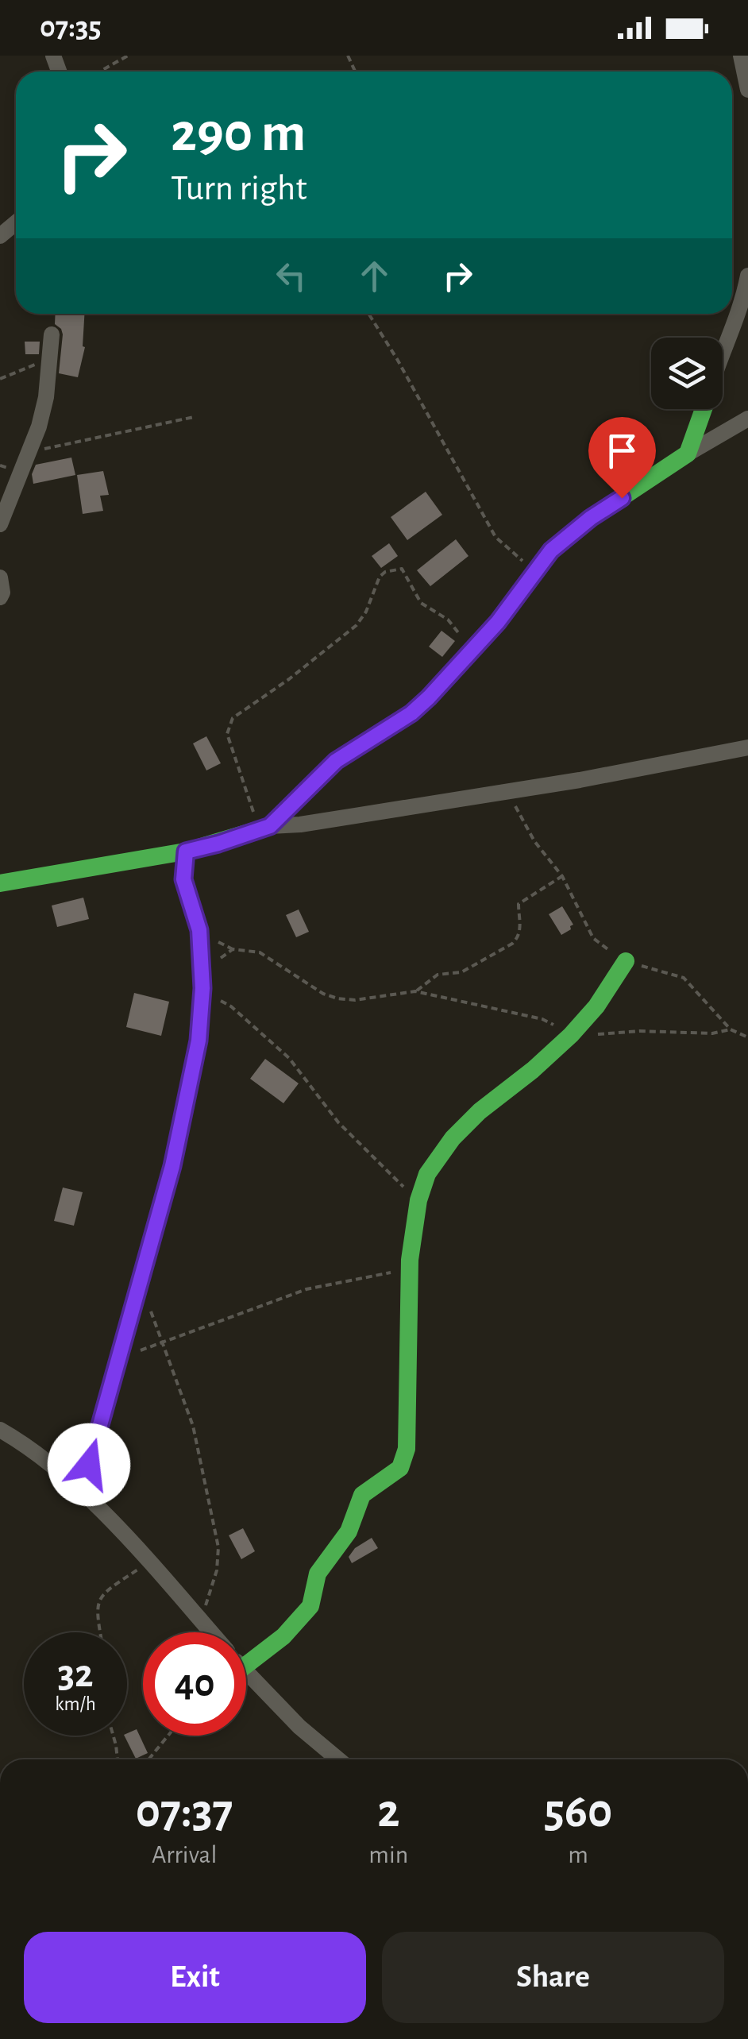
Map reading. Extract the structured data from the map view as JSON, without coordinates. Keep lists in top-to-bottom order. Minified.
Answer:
{"page":{"status":"07:35","turn":["290 m","Turn right"],"speed":"32 km/h","limit":"40","eta":["07:37","Arrival","2","min","560","m"],"buttons":["Exit","Share"]}}
